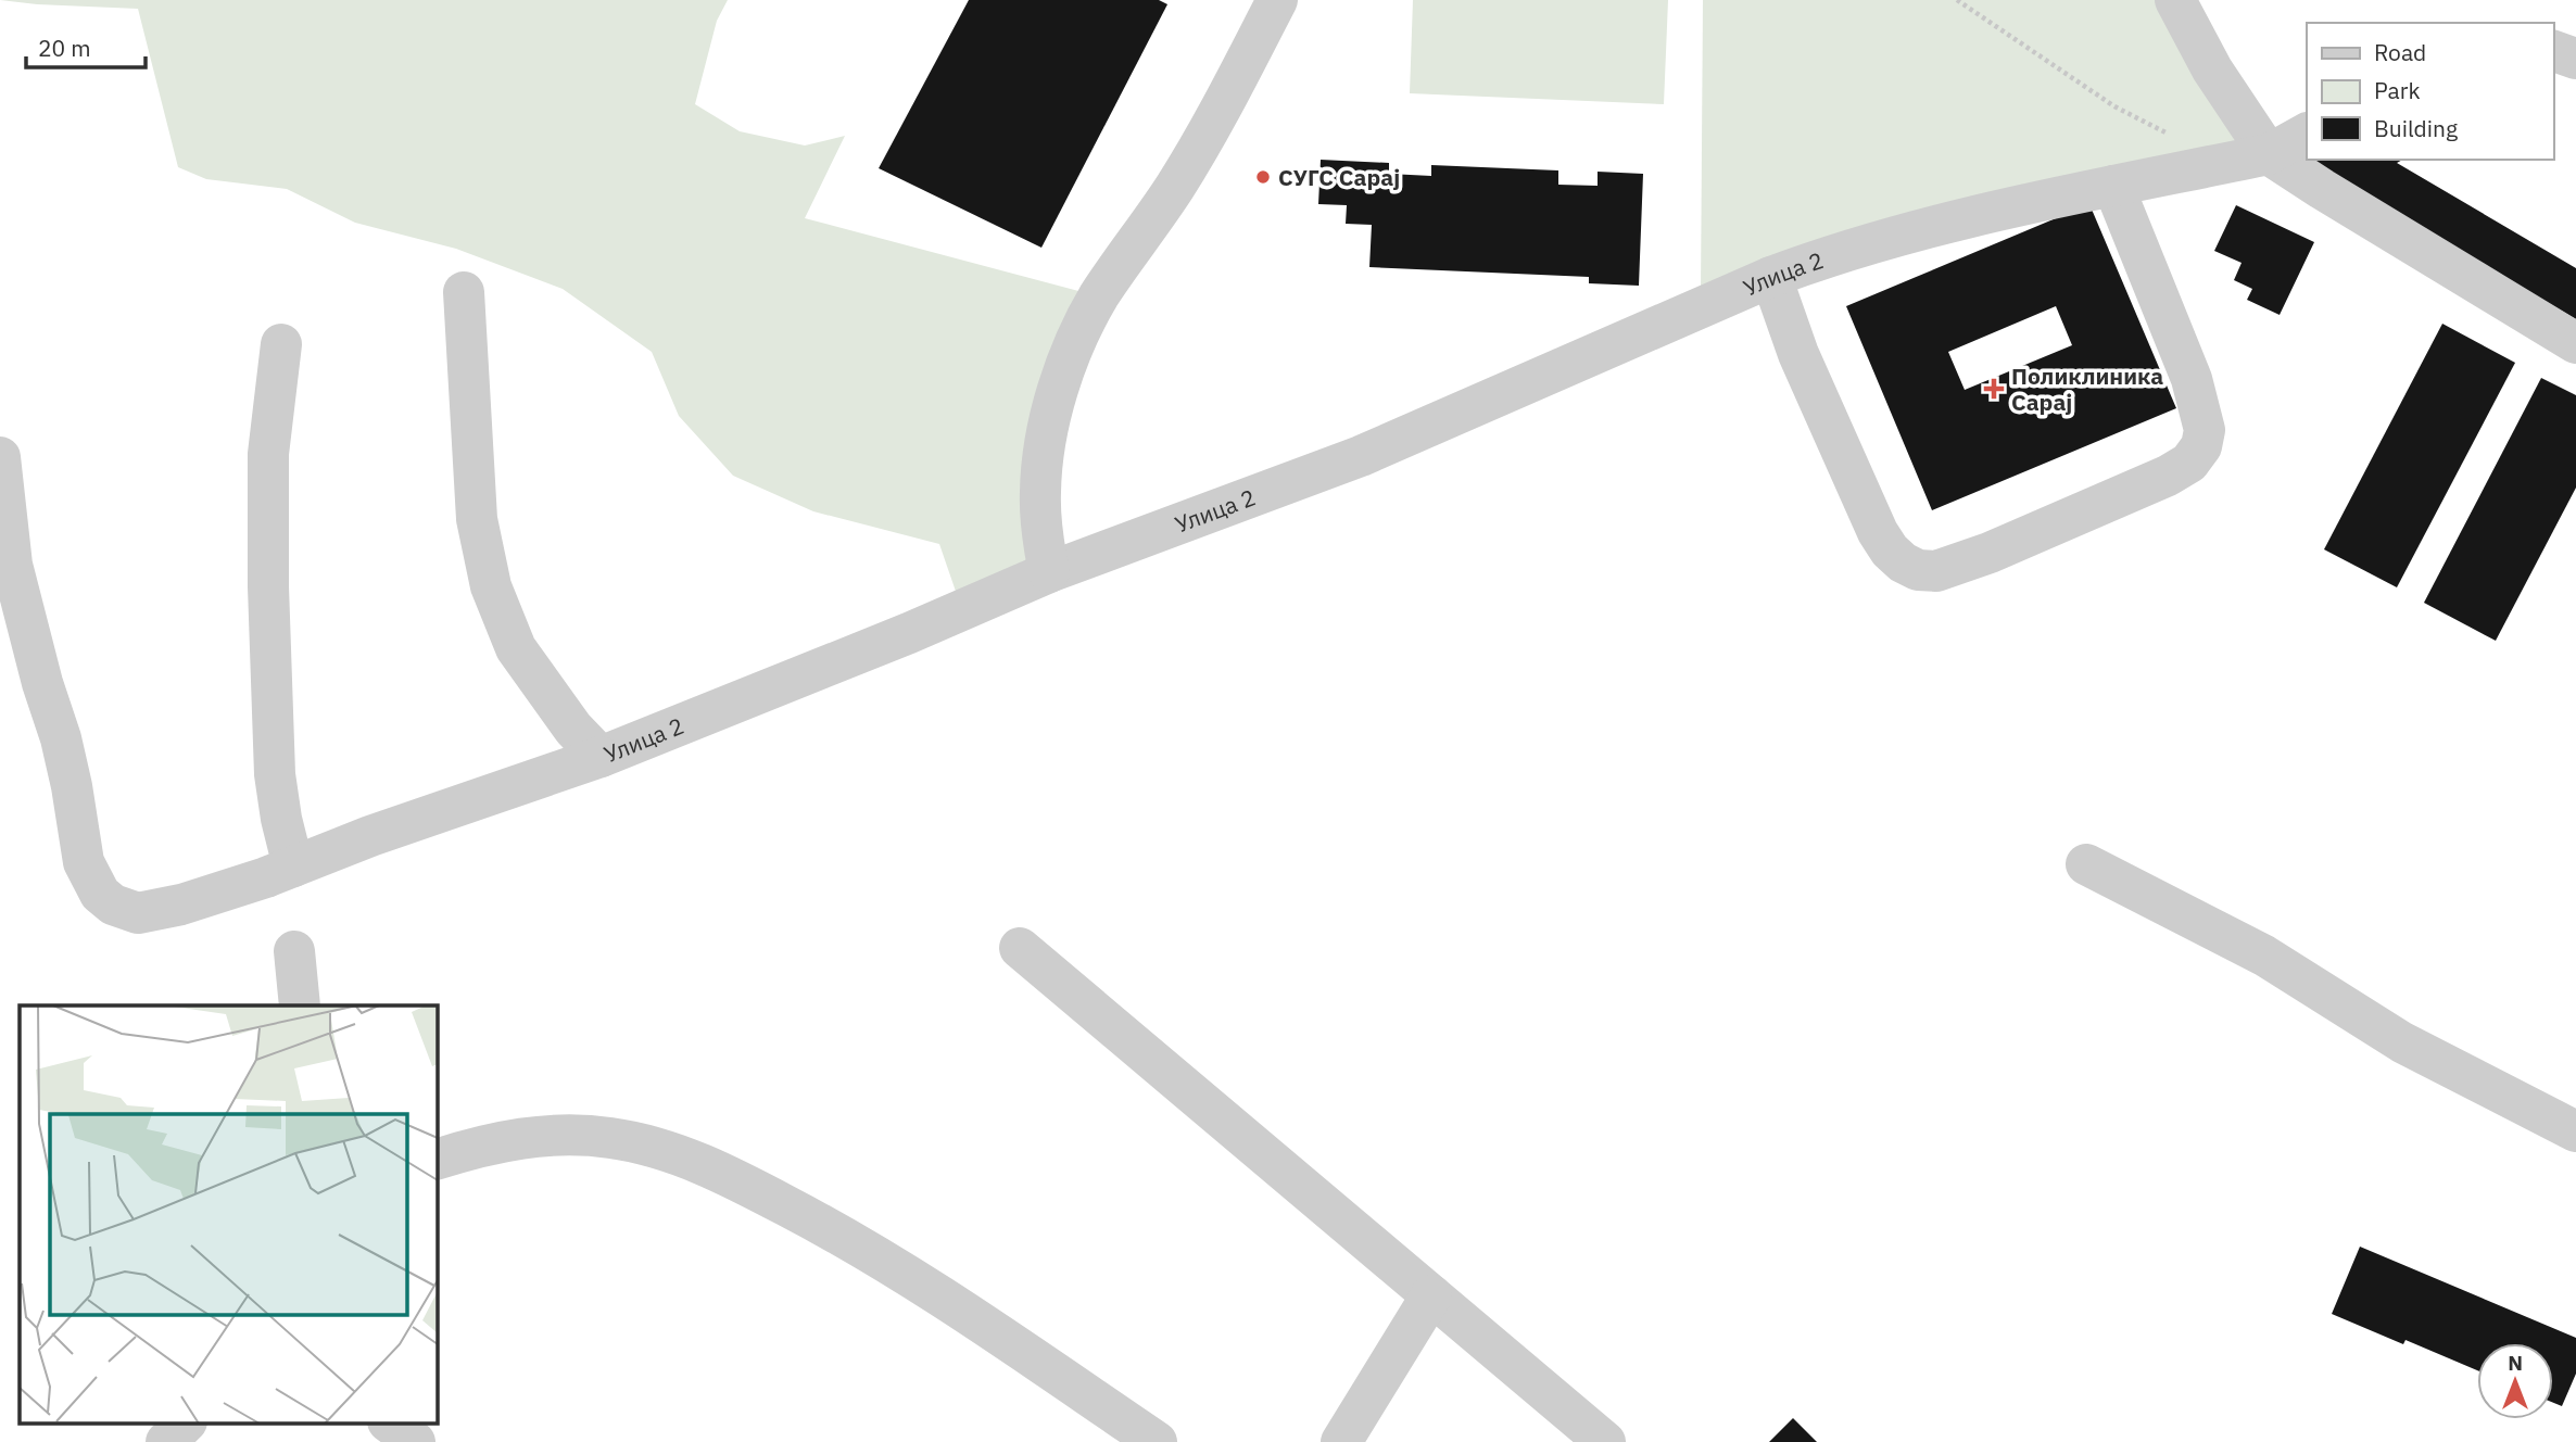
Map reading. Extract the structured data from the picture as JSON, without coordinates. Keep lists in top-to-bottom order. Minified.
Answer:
{"streets":{"street":["Улица 2"]},"places":{"other":["СУГС Сарај"],"health":["Поликлиника Сарај"]},"legend":["Road","Park","Building"],"scale_bar":"20 m","north":"top"}
